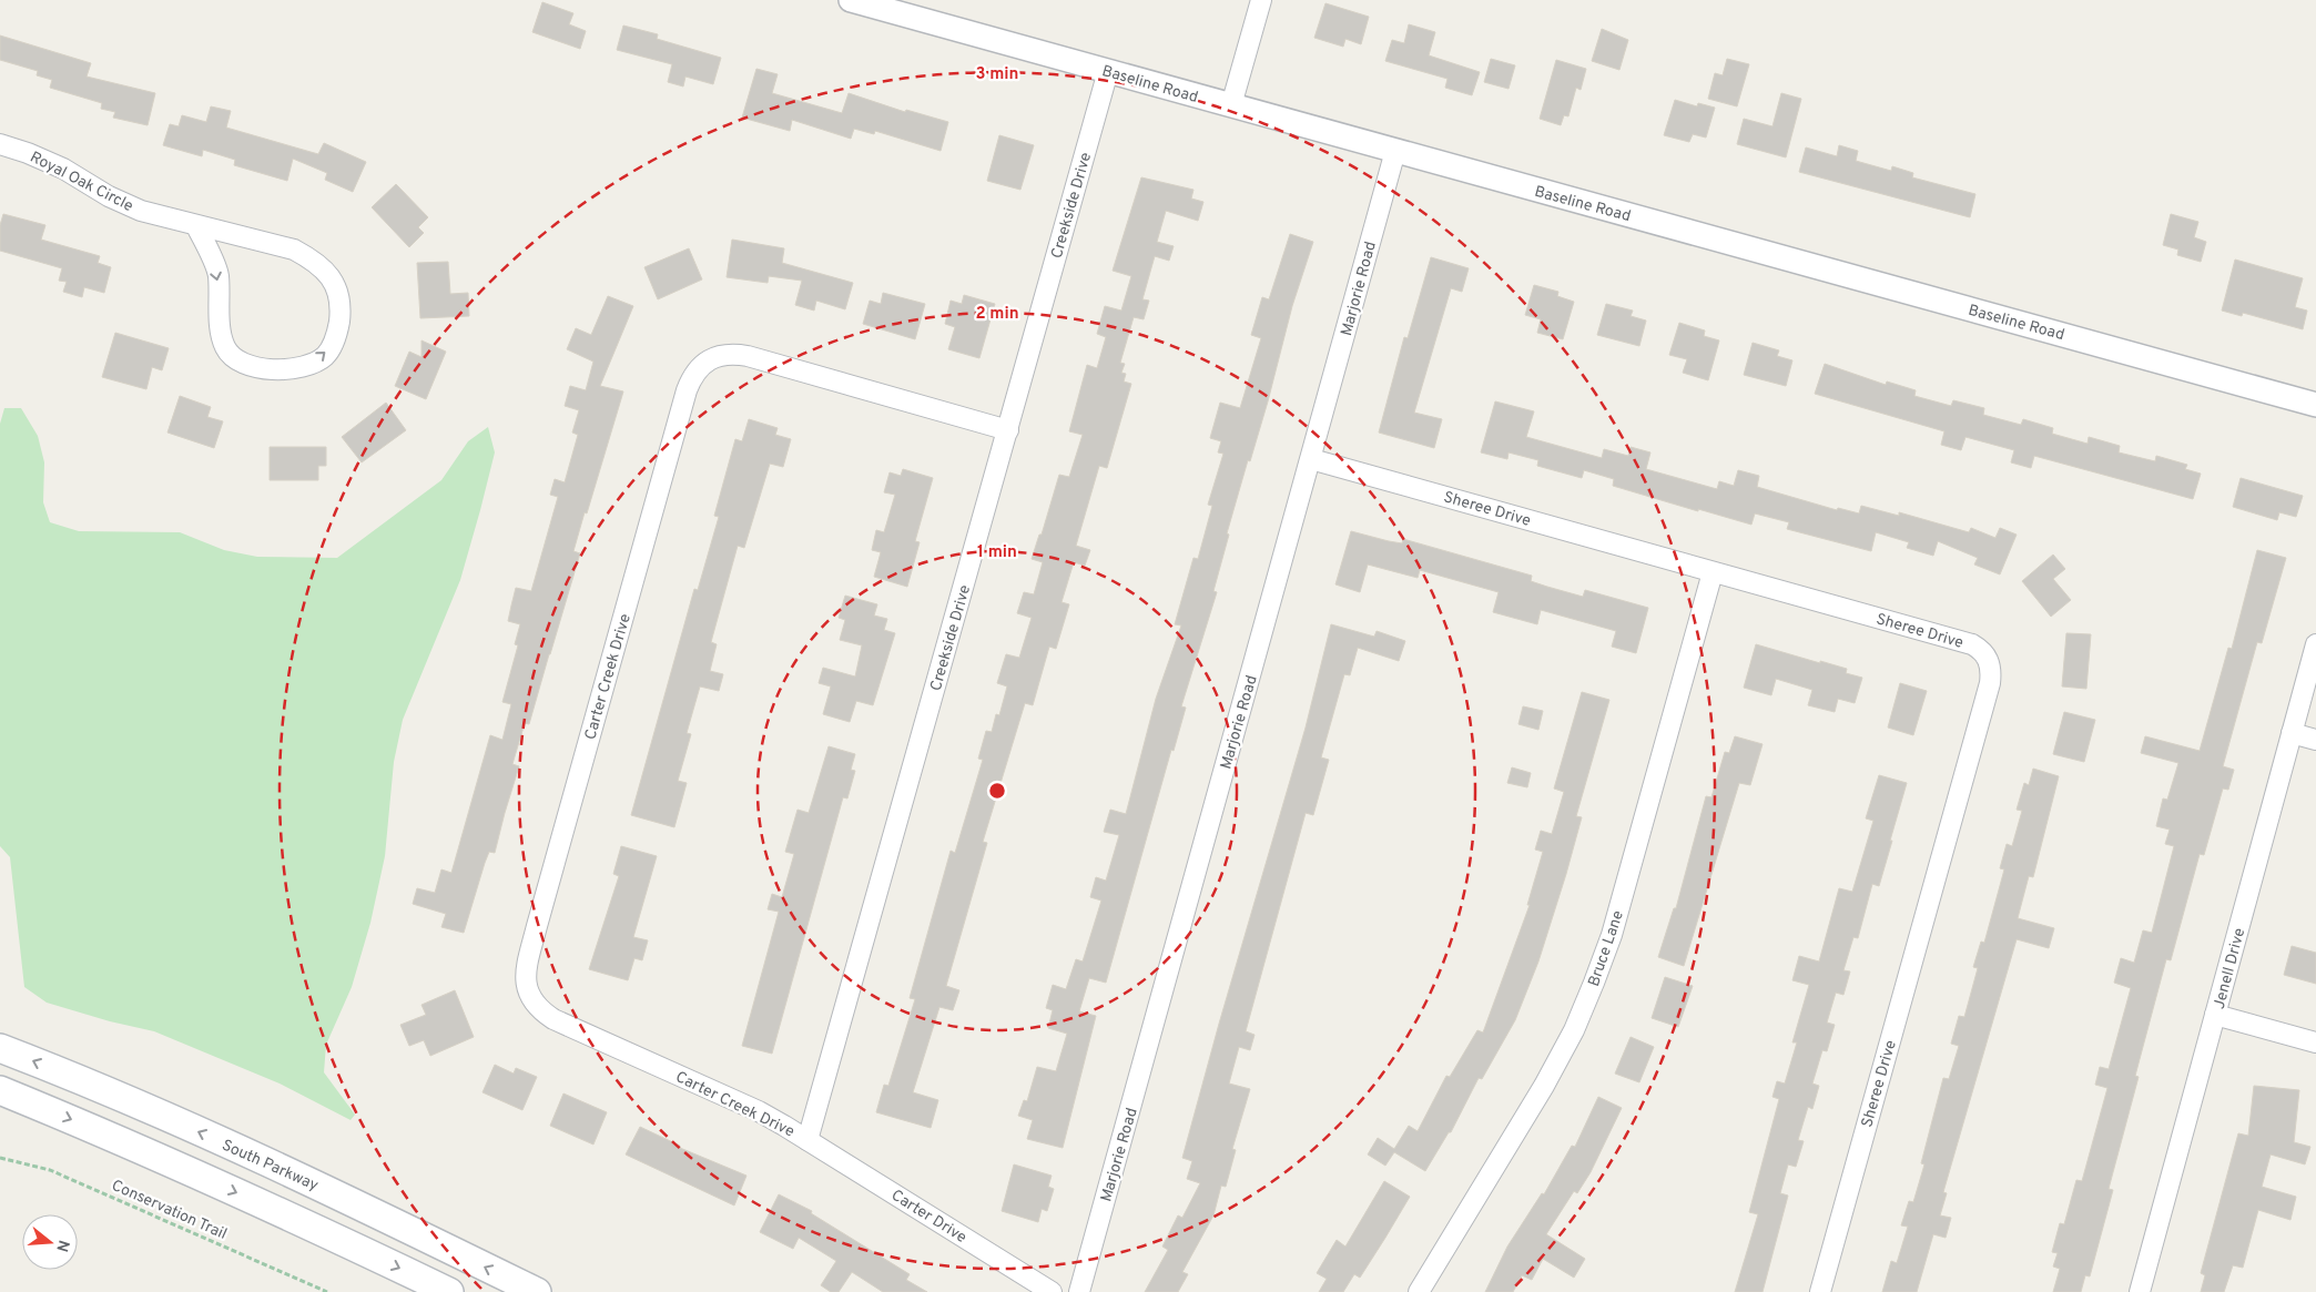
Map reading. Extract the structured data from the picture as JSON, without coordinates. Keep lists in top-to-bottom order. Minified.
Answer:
{"streets":{"main road":["South Parkway"],"street":["Baseline Road","Royal Oak Circle","Creekside Drive","Marjorie Road","Sheree Drive","Carter Creek Drive","Bruce Lane","Jenell Drive","Carter Drive"],"path":["Conservation Trail"]},"crossings":[["Baseline Road","Creekside Drive"],["Baseline Road","Marjorie Road"],["Creekside Drive","Carter Creek Drive"],["Creekside Drive","Carter Drive"],["Marjorie Road","Sheree Drive"],["Sheree Drive","Bruce Lane"],["Carter Creek Drive","Carter Drive"]],"north":"right","rings":["3 min","2 min","1 min"]}
